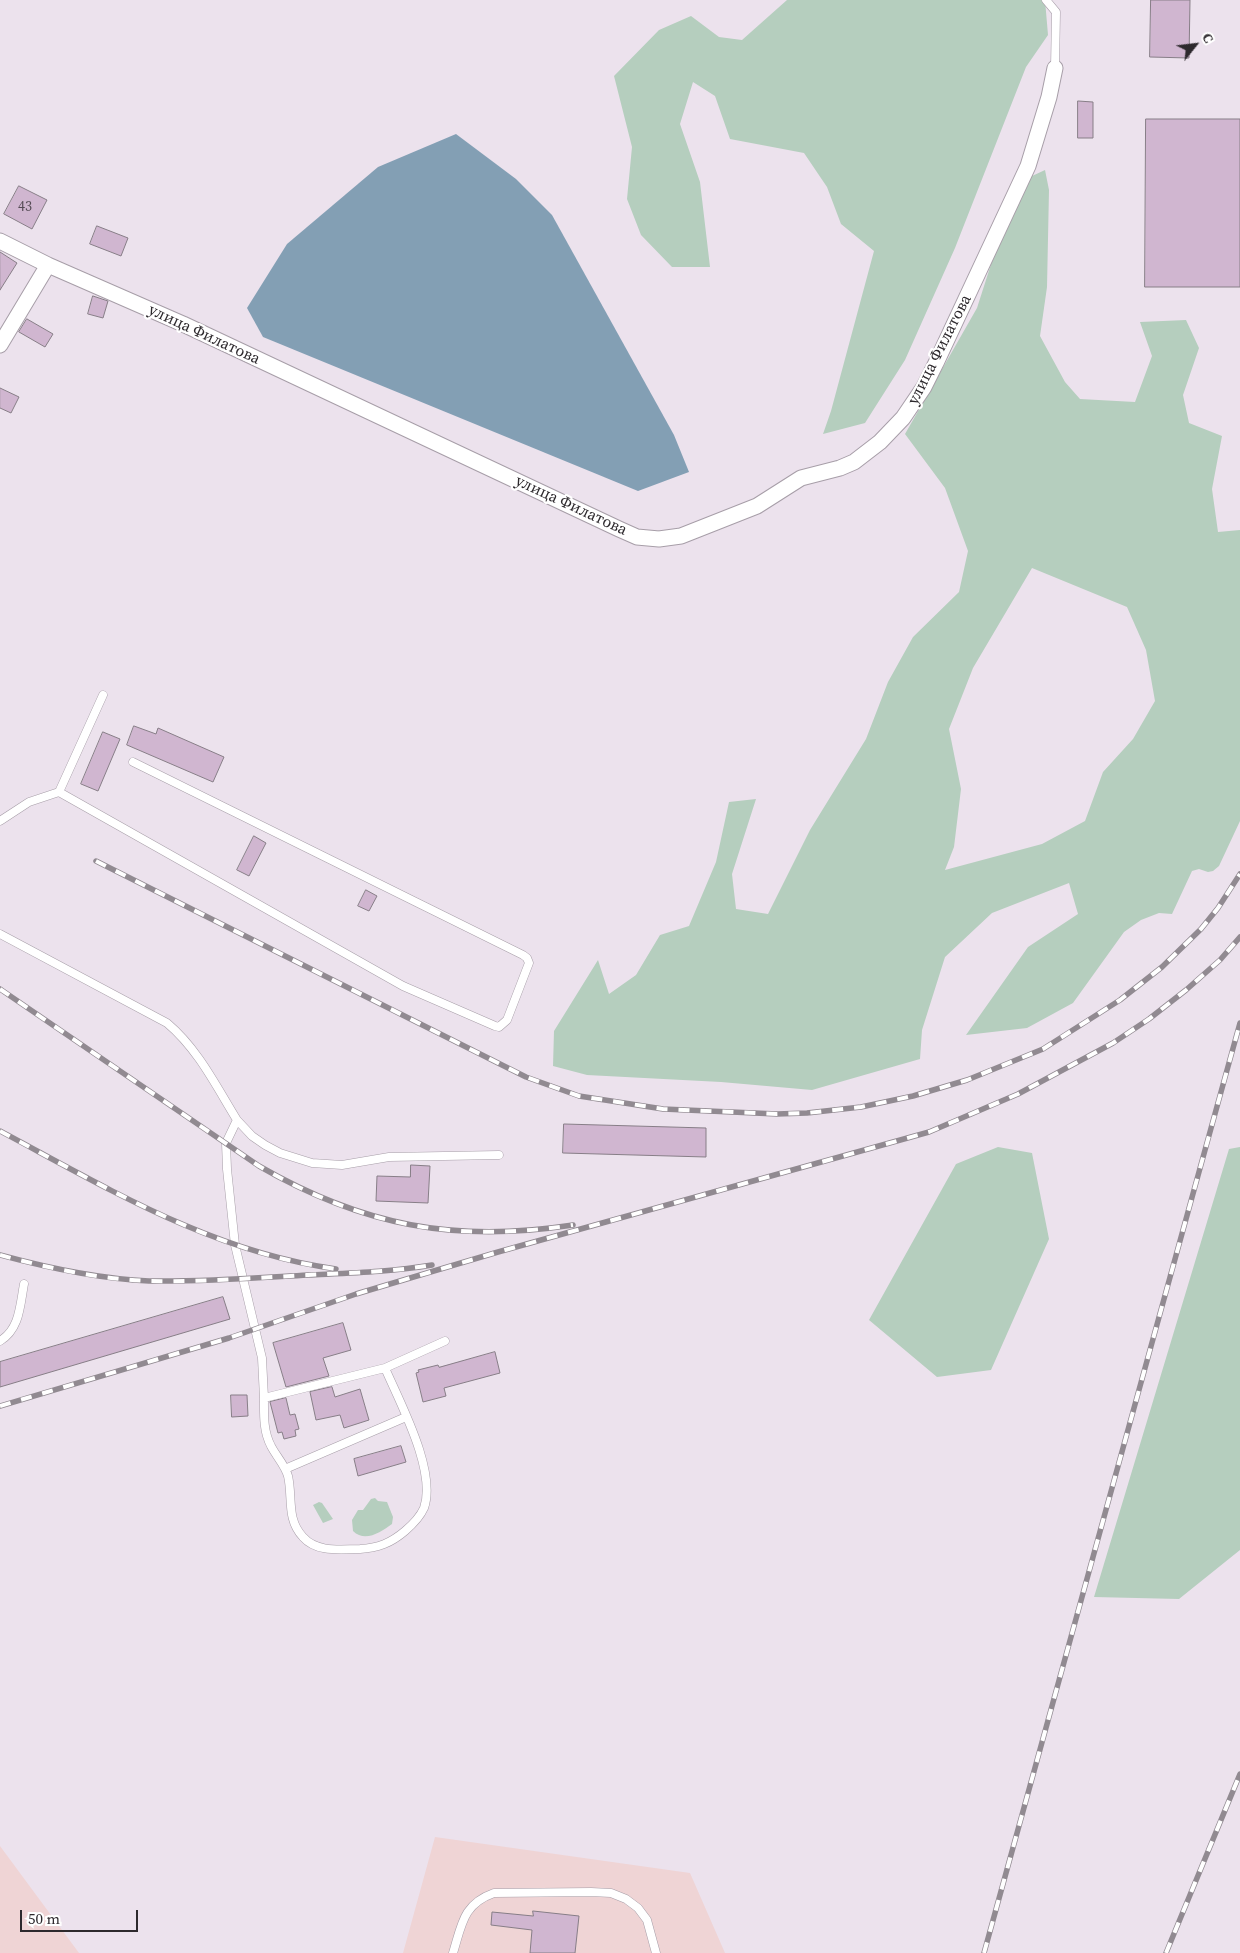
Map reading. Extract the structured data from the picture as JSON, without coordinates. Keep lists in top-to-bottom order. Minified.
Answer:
{"streets":{"street":["улица Филатова"]},"house_numbers":["43"],"scale_bar":"50 m","north":"top right"}
